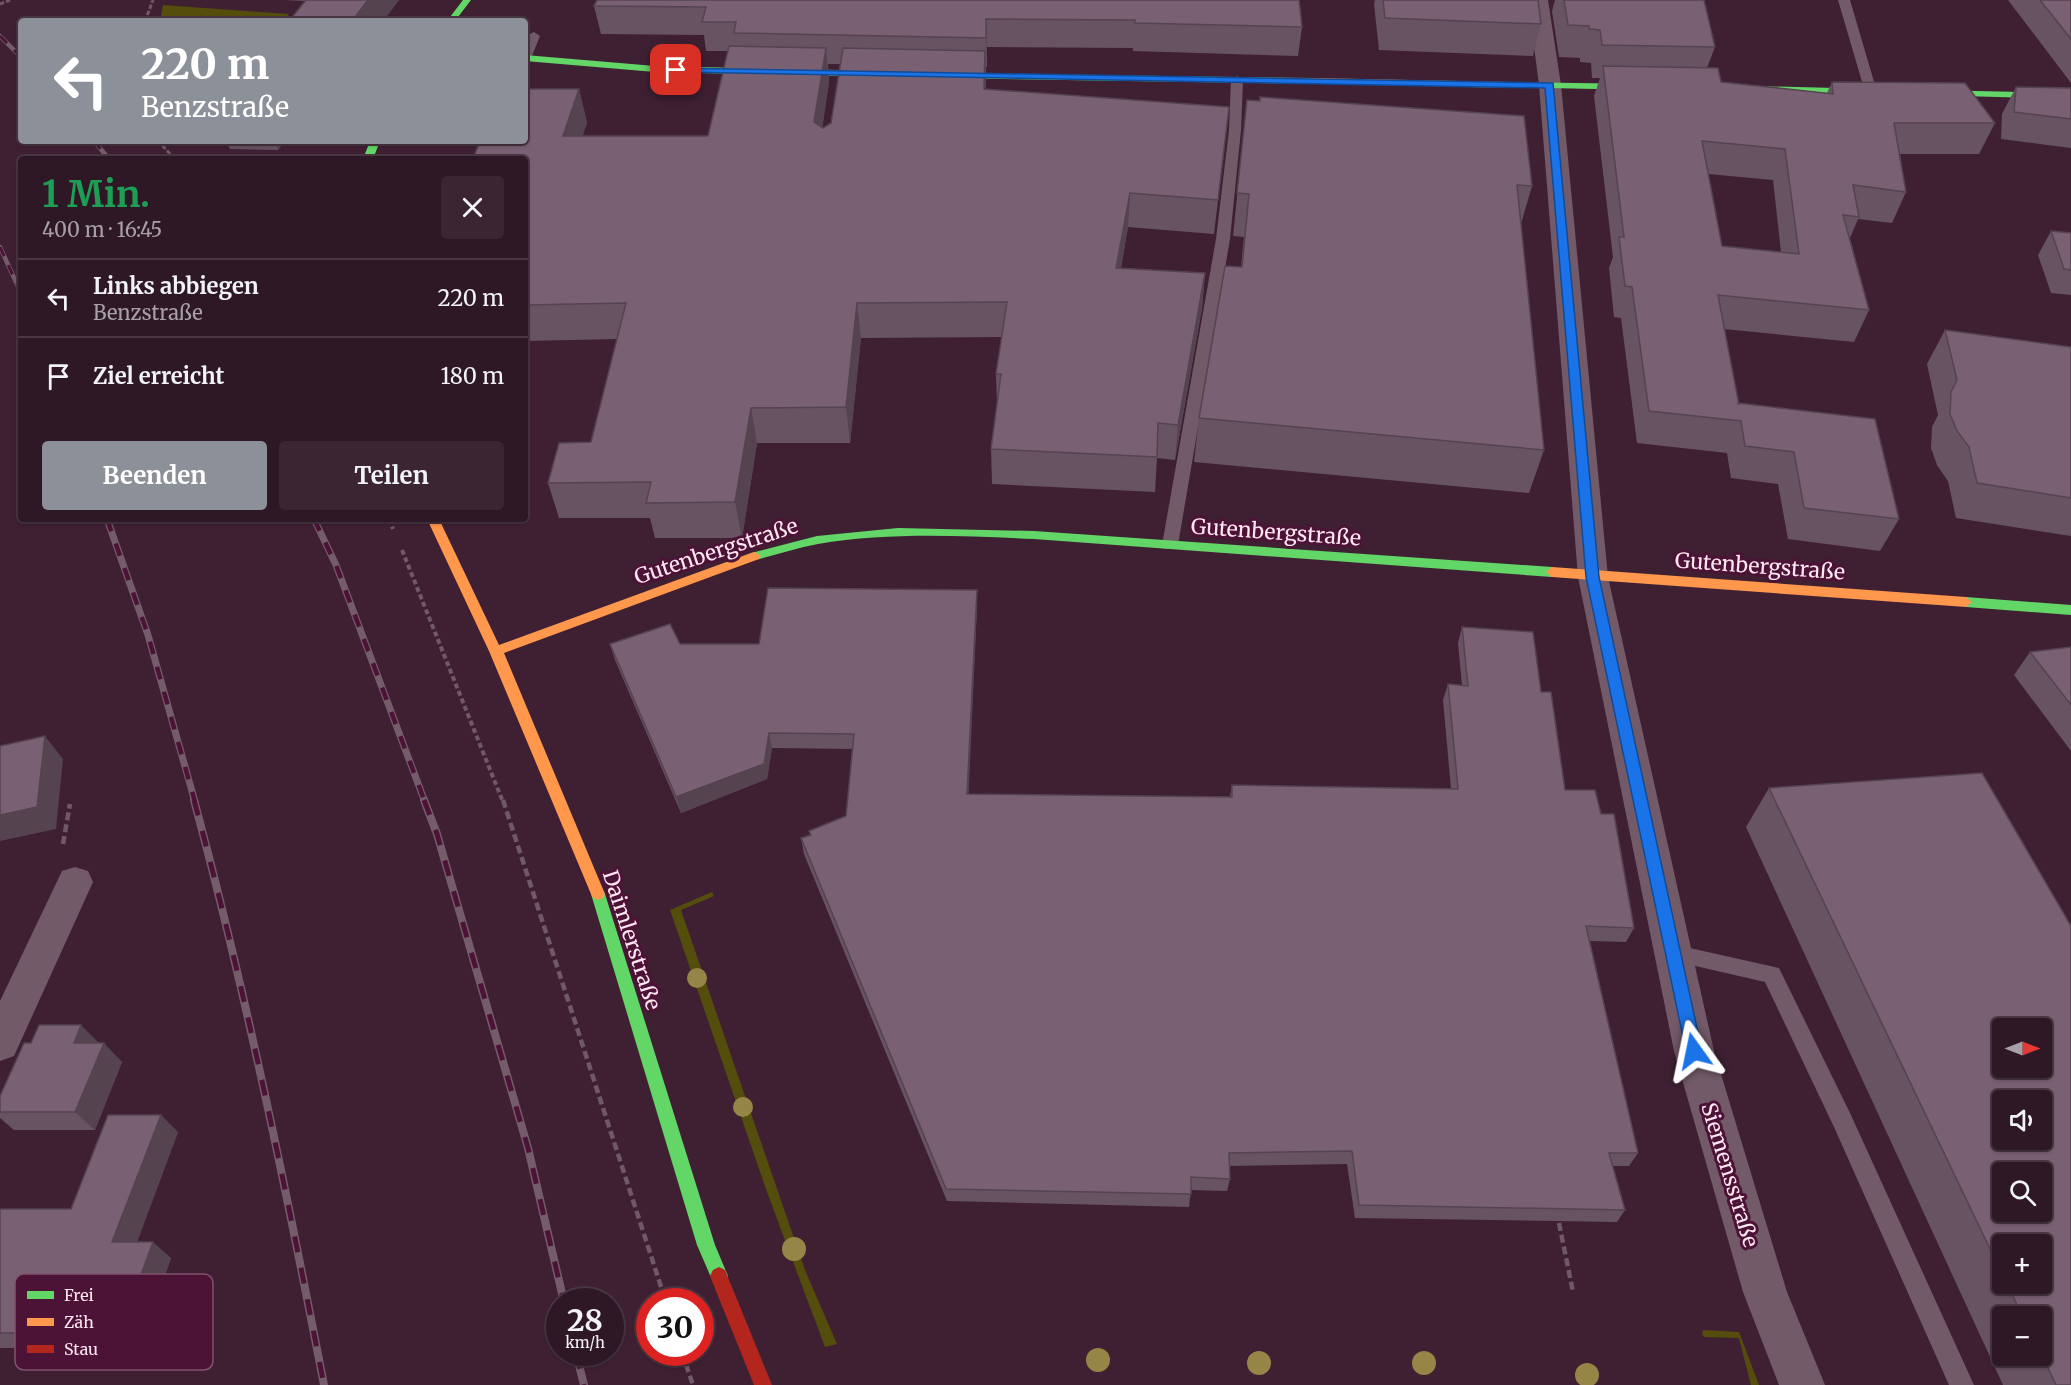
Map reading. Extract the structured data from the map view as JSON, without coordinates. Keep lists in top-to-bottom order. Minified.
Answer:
{"streets":{"street":["Gutenbergstraße","Daimlerstraße","Siemensstraße"]},"crossings":[["Gutenbergstraße","Daimlerstraße"],["Gutenbergstraße","Siemensstraße"]],"legend":["Frei","Zäh","Stau"],"north":"right","page":{"turn":["220 m","Benzstraße"],"heading":["1 Min.","400 m · 16:45"],"list":[{"name":"Links abbiegen","note":"Benzstraße","value":"220 m"},{"name":"Ziel erreicht","value":"180 m"}],"buttons":["Beenden","Teilen"],"map_buttons":["+","−"],"speed":"28 km/h","limit":"30"}}
